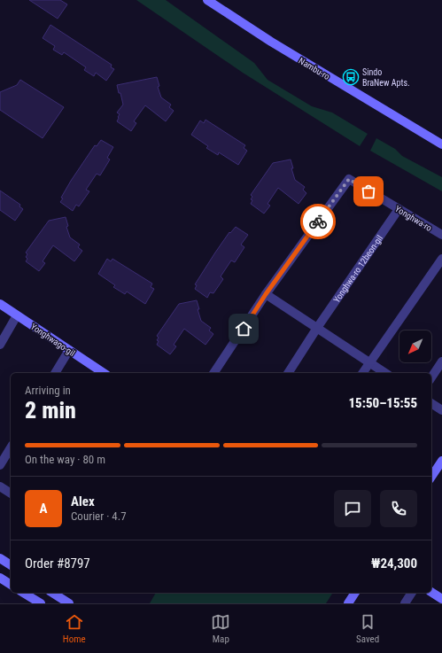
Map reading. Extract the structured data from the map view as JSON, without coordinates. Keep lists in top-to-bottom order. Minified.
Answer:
{"streets":{"street":["Nambu-ro","Yonghwa-ro","Yonghwa-ro 12beon-gil","Yonghwago-gil"]},"crossings":[["Yonghwa-ro","Yonghwa-ro 12beon-gil"]],"places":{"bus stop":["Sindo BraNew Apts."]},"north":"bottom left","page":{"heading":["2 min","Arriving in","15:50–15:55"],"panel":["Alex","Courier · 4.7","Order #8797","₩24,300"],"bar":"On the way · 80 m","round":"A","tabs":["Home","Map","Saved"]}}
